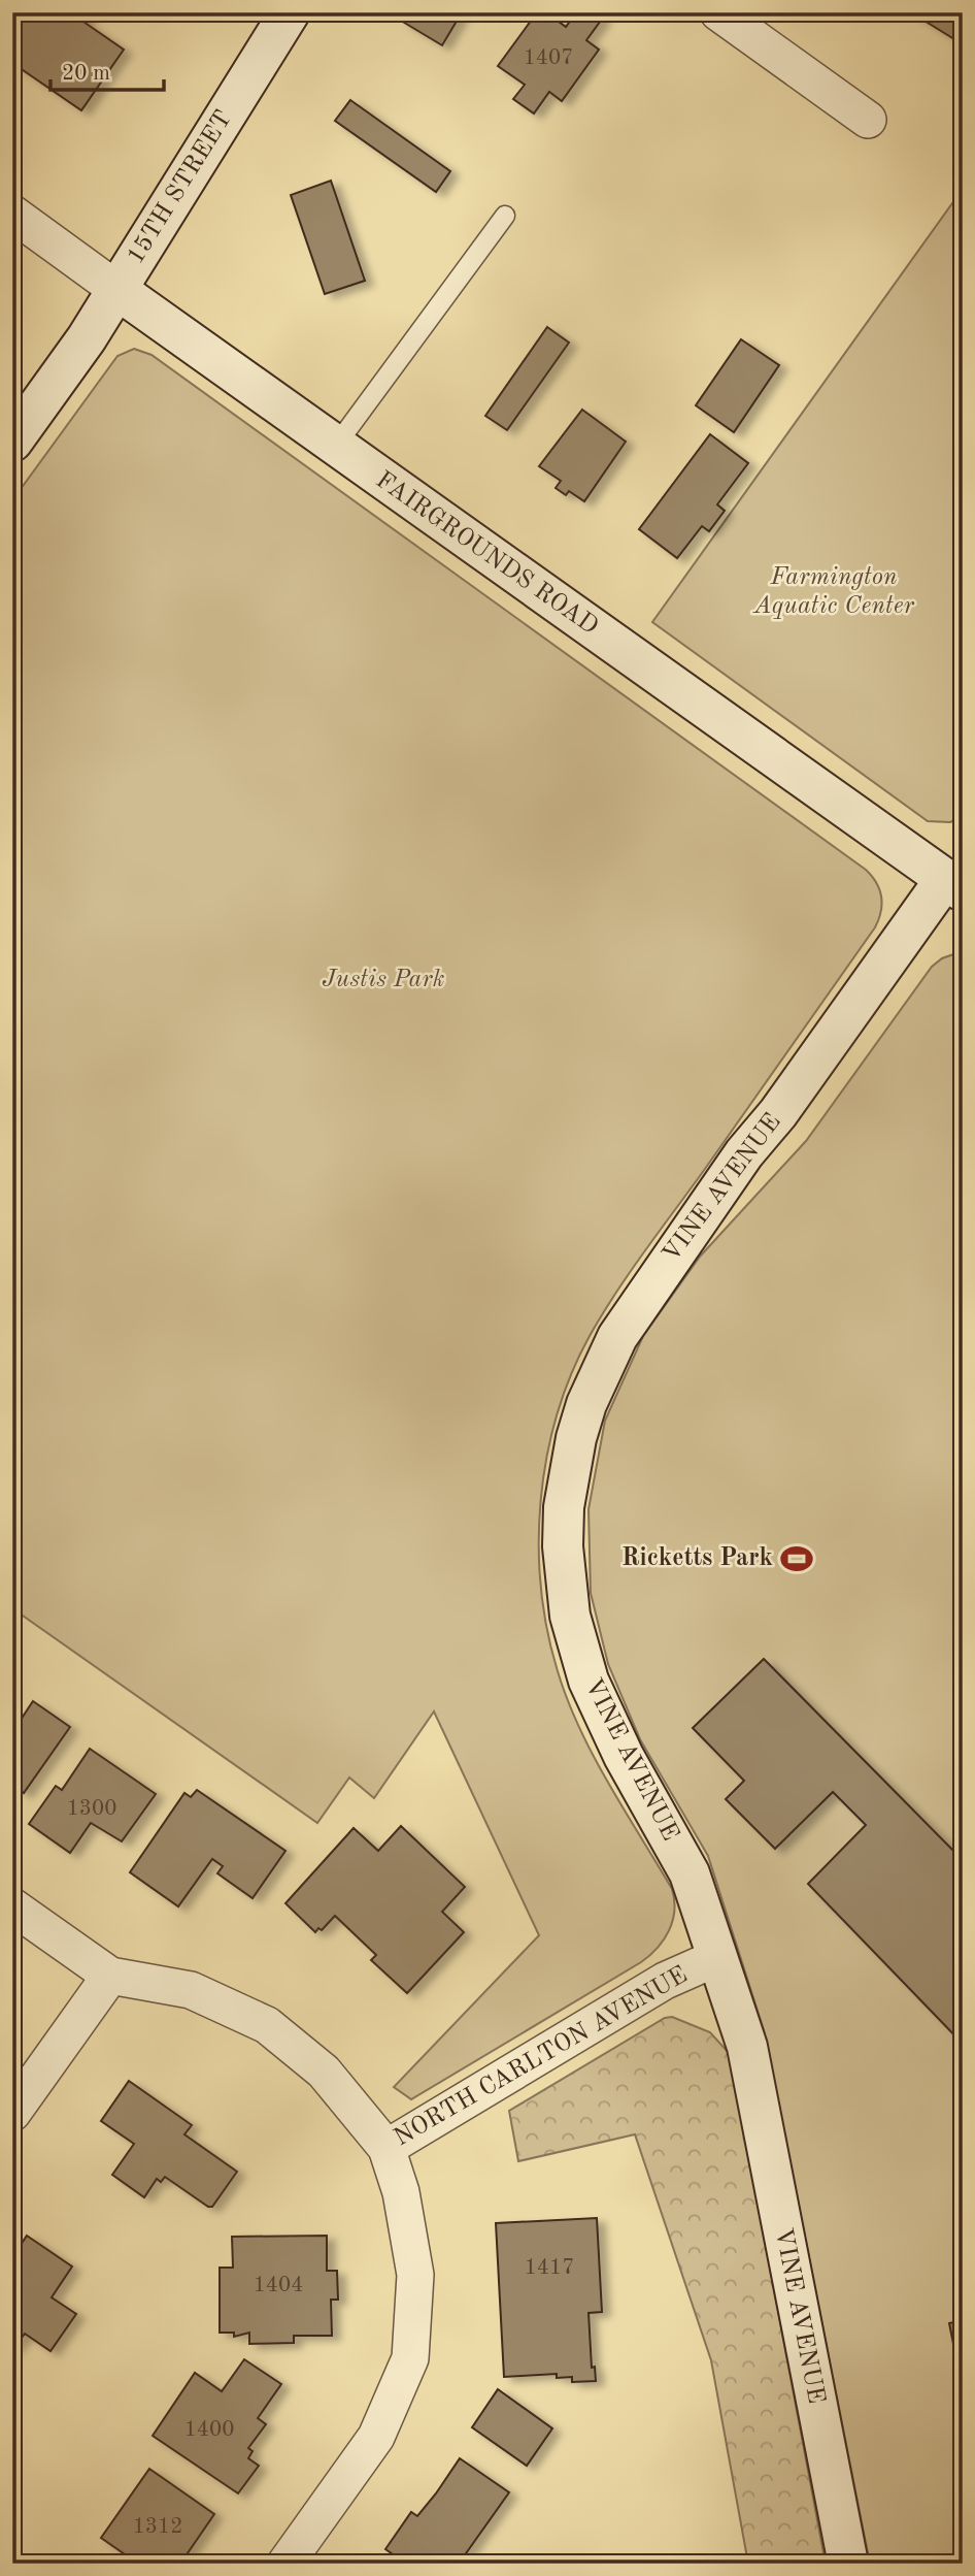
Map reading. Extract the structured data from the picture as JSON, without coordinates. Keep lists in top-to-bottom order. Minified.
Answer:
{"streets":{"street":["15TH STREET","FAIRGROUNDS ROAD","VINE AVENUE","NORTH CARLTON AVENUE"]},"crossings":[["15TH STREET","FAIRGROUNDS ROAD"],["FAIRGROUNDS ROAD","VINE AVENUE"],["VINE AVENUE","NORTH CARLTON AVENUE"]],"parks":["Farmington Aquatic Center","Justis Park"],"places":{"sports":["Ricketts Park"]},"house_numbers":["1407","1300","1417","1404","1400","1312"],"scale_bar":"20 m"}
